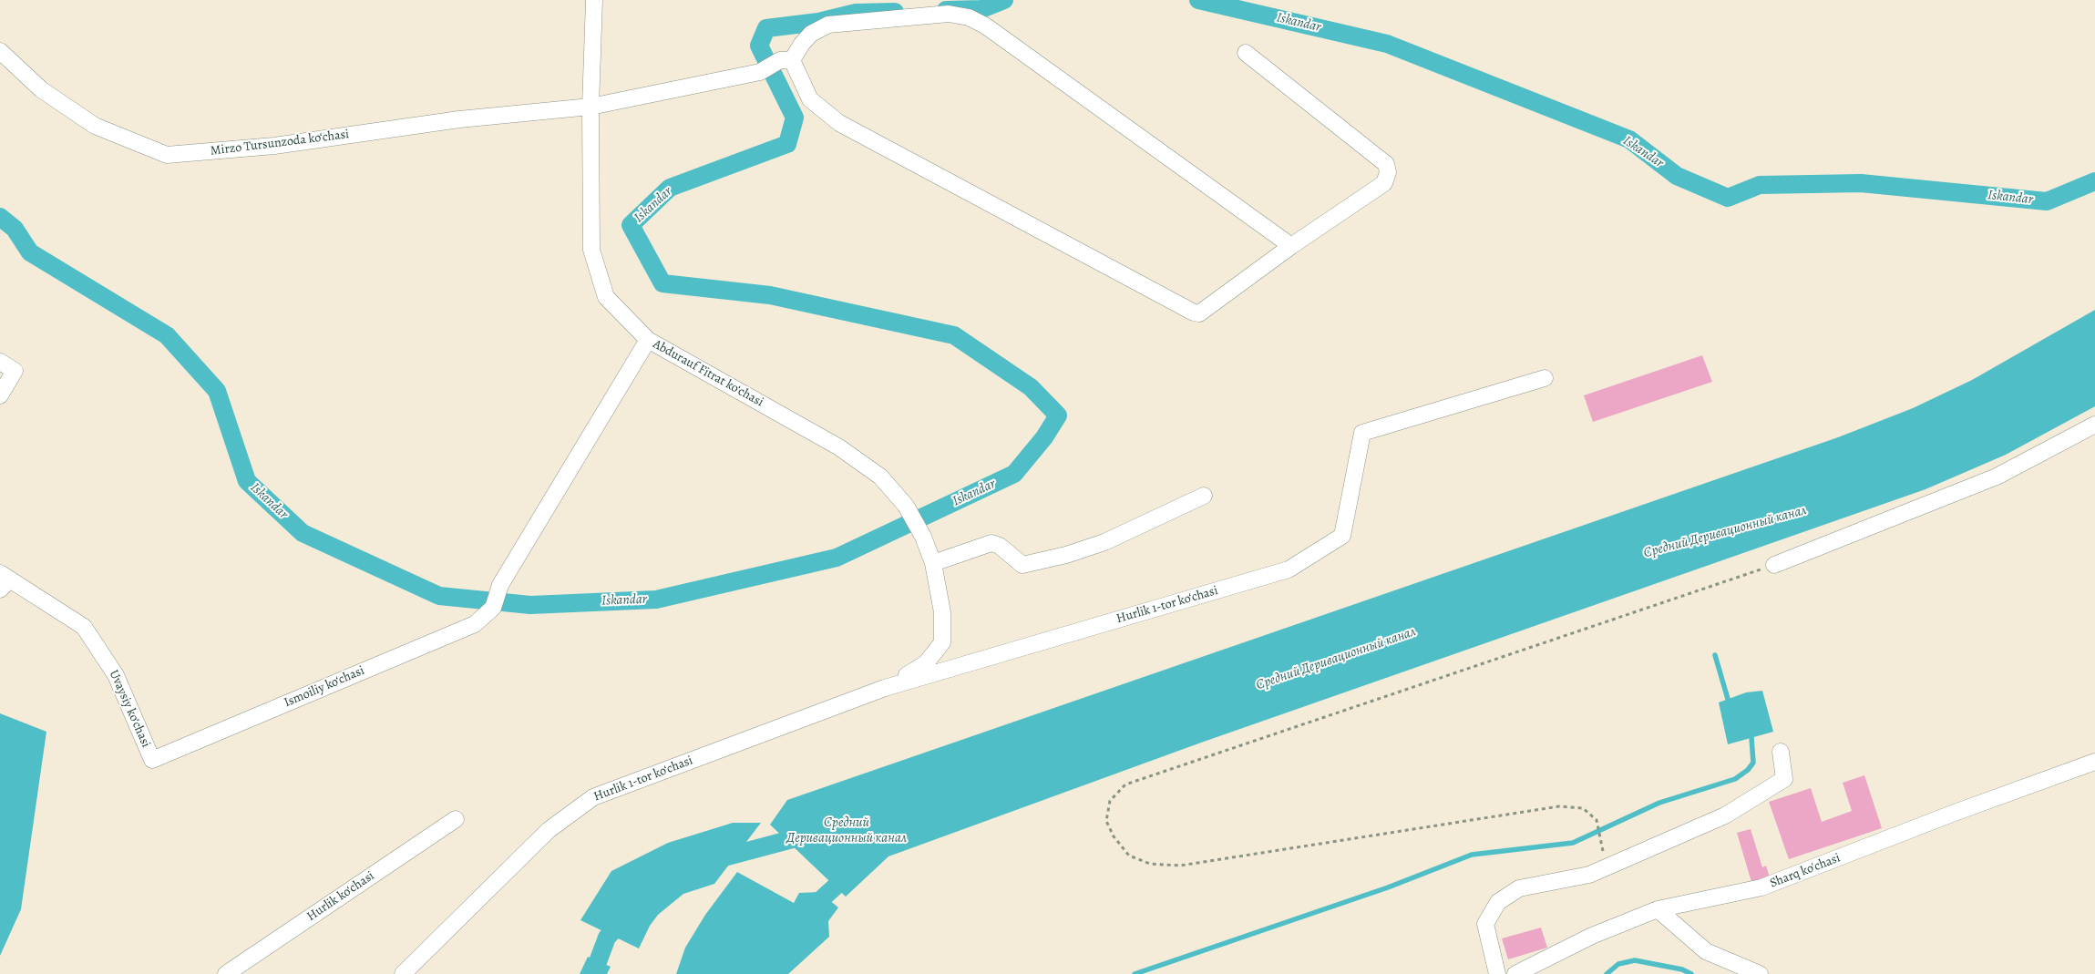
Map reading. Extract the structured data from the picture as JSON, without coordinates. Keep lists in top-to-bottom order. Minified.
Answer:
{"streets":{"street":["Mirzo Tursunzoda ko‘chasi","Abdurauf Fitrat ko‘chasi","Hurlik 1-tor ko‘chasi","Ismoiliy ko‘chasi","Uvaysiy ko‘chasi","Sharq ko'chasi","Hurlik ko‘chasi"]},"crossings":[["Mirzo Tursunzoda ko‘chasi","Abdurauf Fitrat ko‘chasi"],["Abdurauf Fitrat ko‘chasi","Hurlik 1-tor ko‘chasi"],["Abdurauf Fitrat ko‘chasi","Ismoiliy ko‘chasi"],["Ismoiliy ko‘chasi","Uvaysiy ko‘chasi"]],"water":["Iskandar","Средний Деривационный канал"]}
